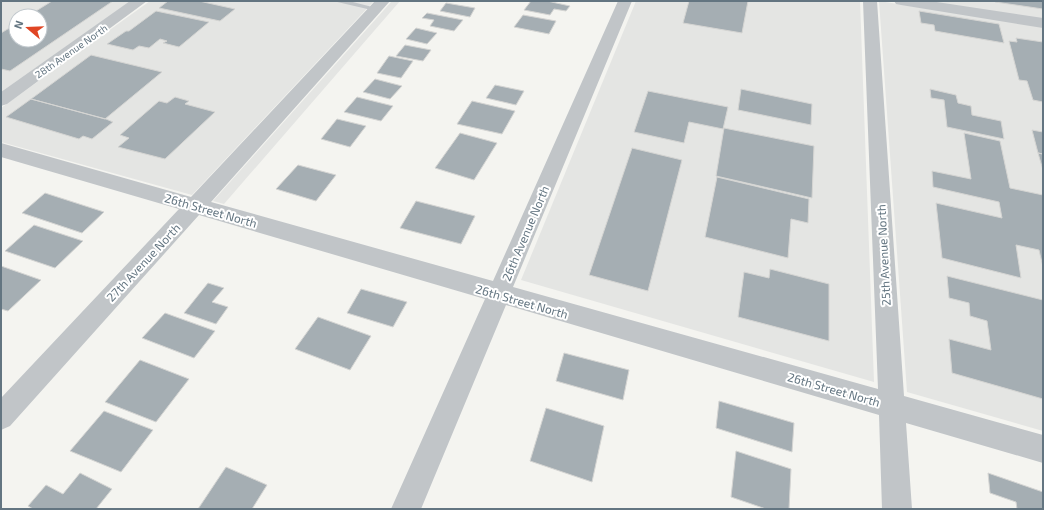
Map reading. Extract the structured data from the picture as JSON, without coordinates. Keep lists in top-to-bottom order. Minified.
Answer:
{"streets":{"street":["28th Avenue North","26th Street North","26th Avenue North","25th Avenue North","27th Avenue North"]},"crossings":[["26th Street North","26th Avenue North"],["26th Street North","25th Avenue North"],["26th Street North","27th Avenue North"]],"north":"left"}
